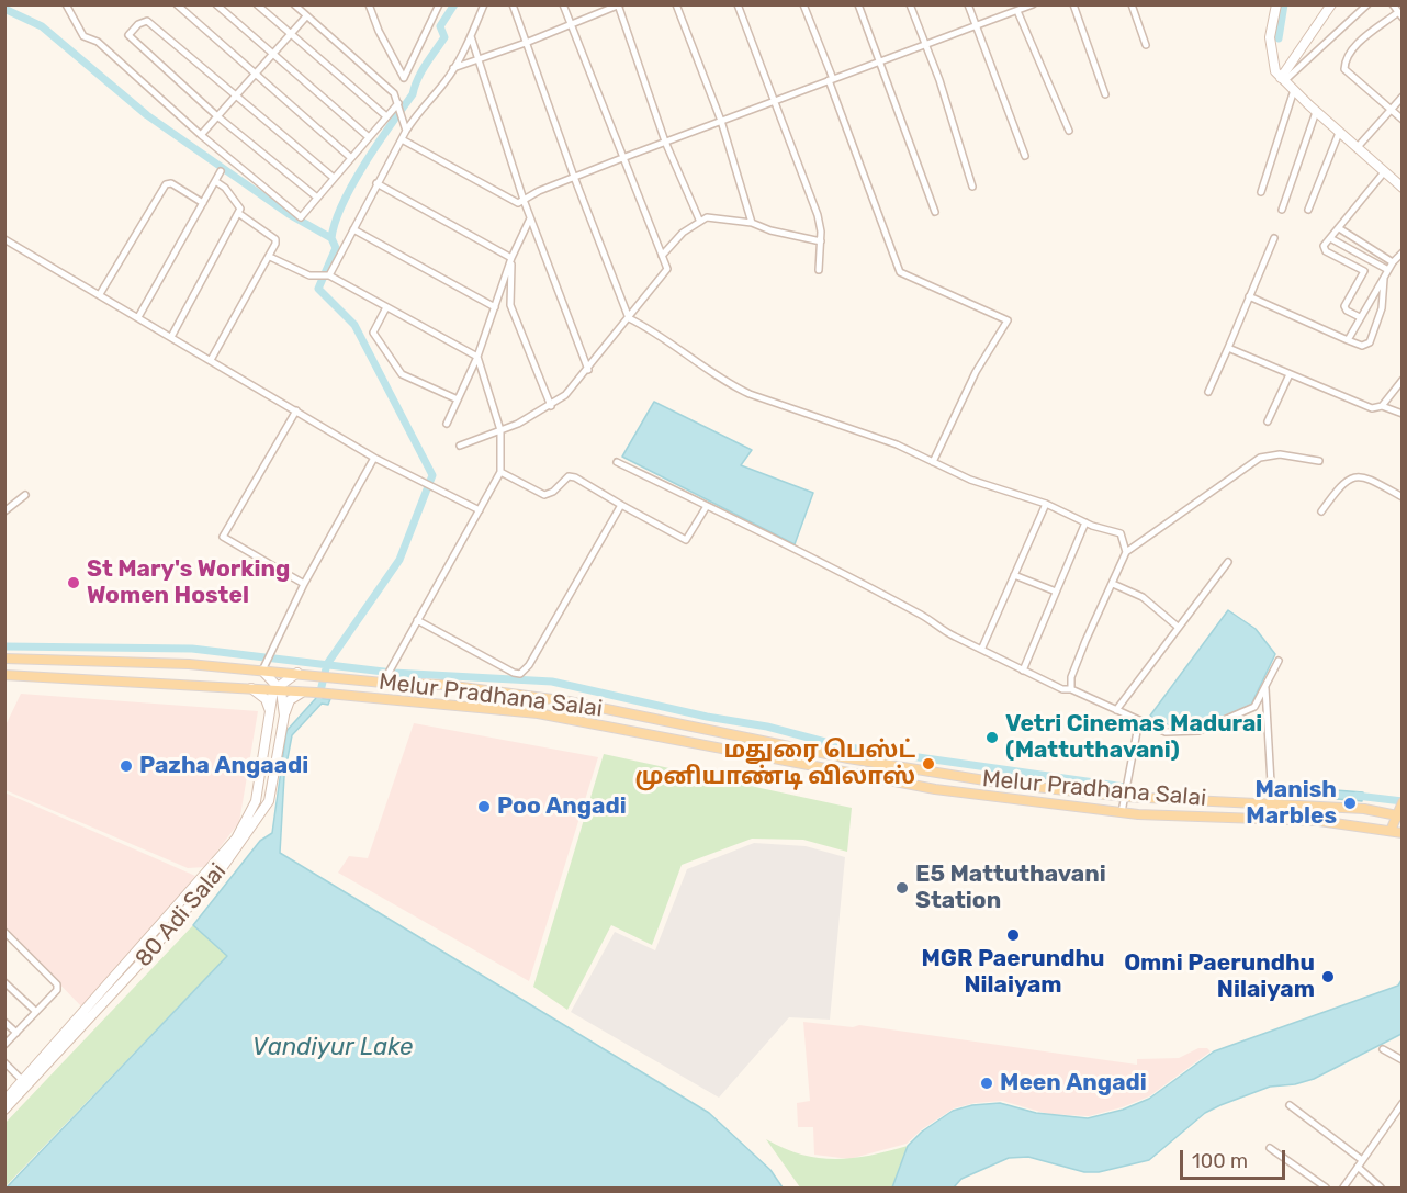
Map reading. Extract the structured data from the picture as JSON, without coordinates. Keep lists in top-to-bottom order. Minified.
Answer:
{"streets":{"main road":["Melur Pradhana Salai","80 Adi Salai"]},"crossings":[["Melur Pradhana Salai","80 Adi Salai"]],"water":["Vandiyur Lake"],"places":["St Mary's Working Women Hostel","Vetri Cinemas Madurai (Mattuthavani)","மதுரை பெஸ்ட் முனியாண்டி விலாஸ்","Pazha Angaadi","Manish Marbles","Poo Angadi","E5 Mattuthavani Station","MGR Paerundhu Nilaiyam","Omni Paerundhu Nilaiyam","Meen Angadi"],"scale_bar":"100 m"}
